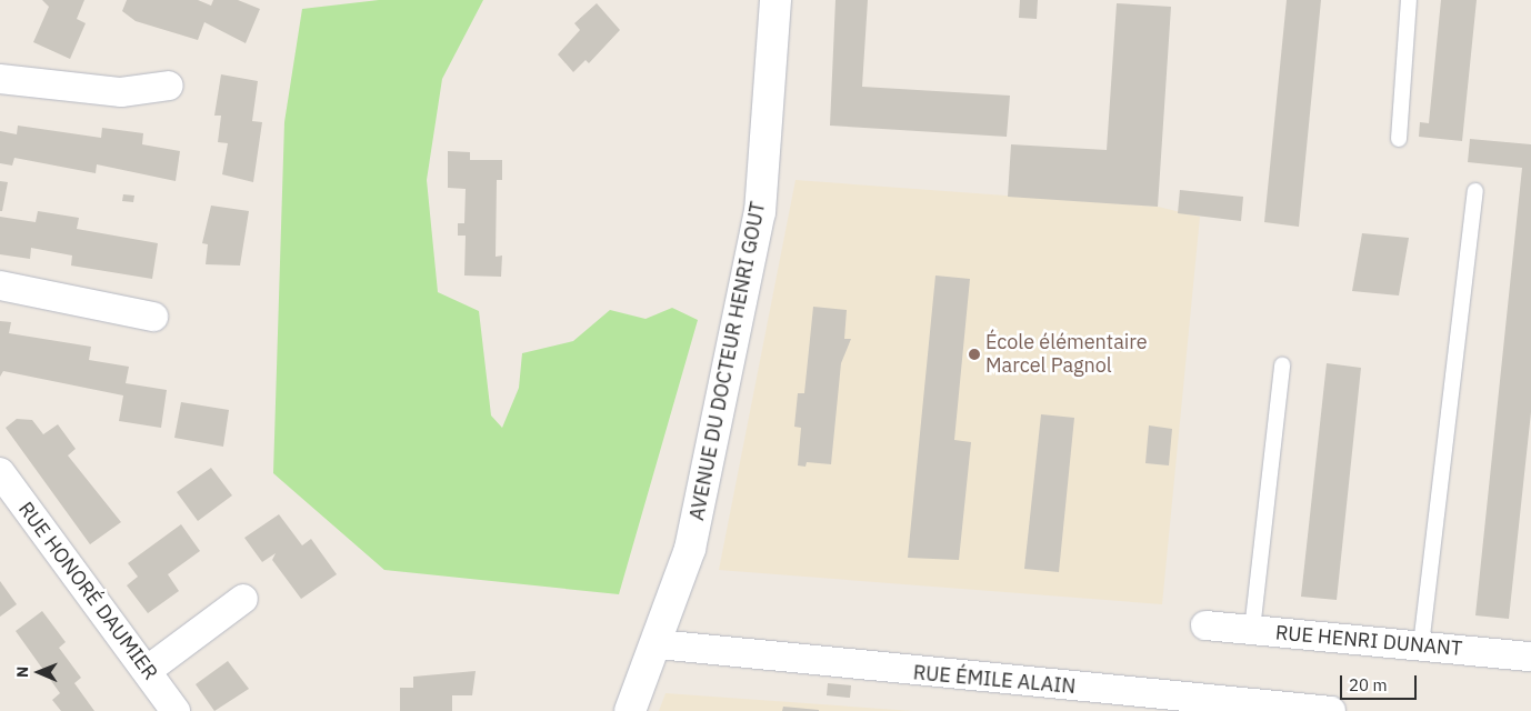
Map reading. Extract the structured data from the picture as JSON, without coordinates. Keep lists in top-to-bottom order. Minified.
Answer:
{"streets":{"main road":["AVENUE DU DOCTEUR HENRI GOUT"],"street":["RUE HONORÉ DAUMIER","RUE HENRI DUNANT","RUE ÉMILE ALAIN"]},"crossings":[["AVENUE DU DOCTEUR HENRI GOUT","RUE ÉMILE ALAIN"]],"places":["École élémentaire Marcel Pagnol"],"scale_bar":"20 m","north":"left"}
